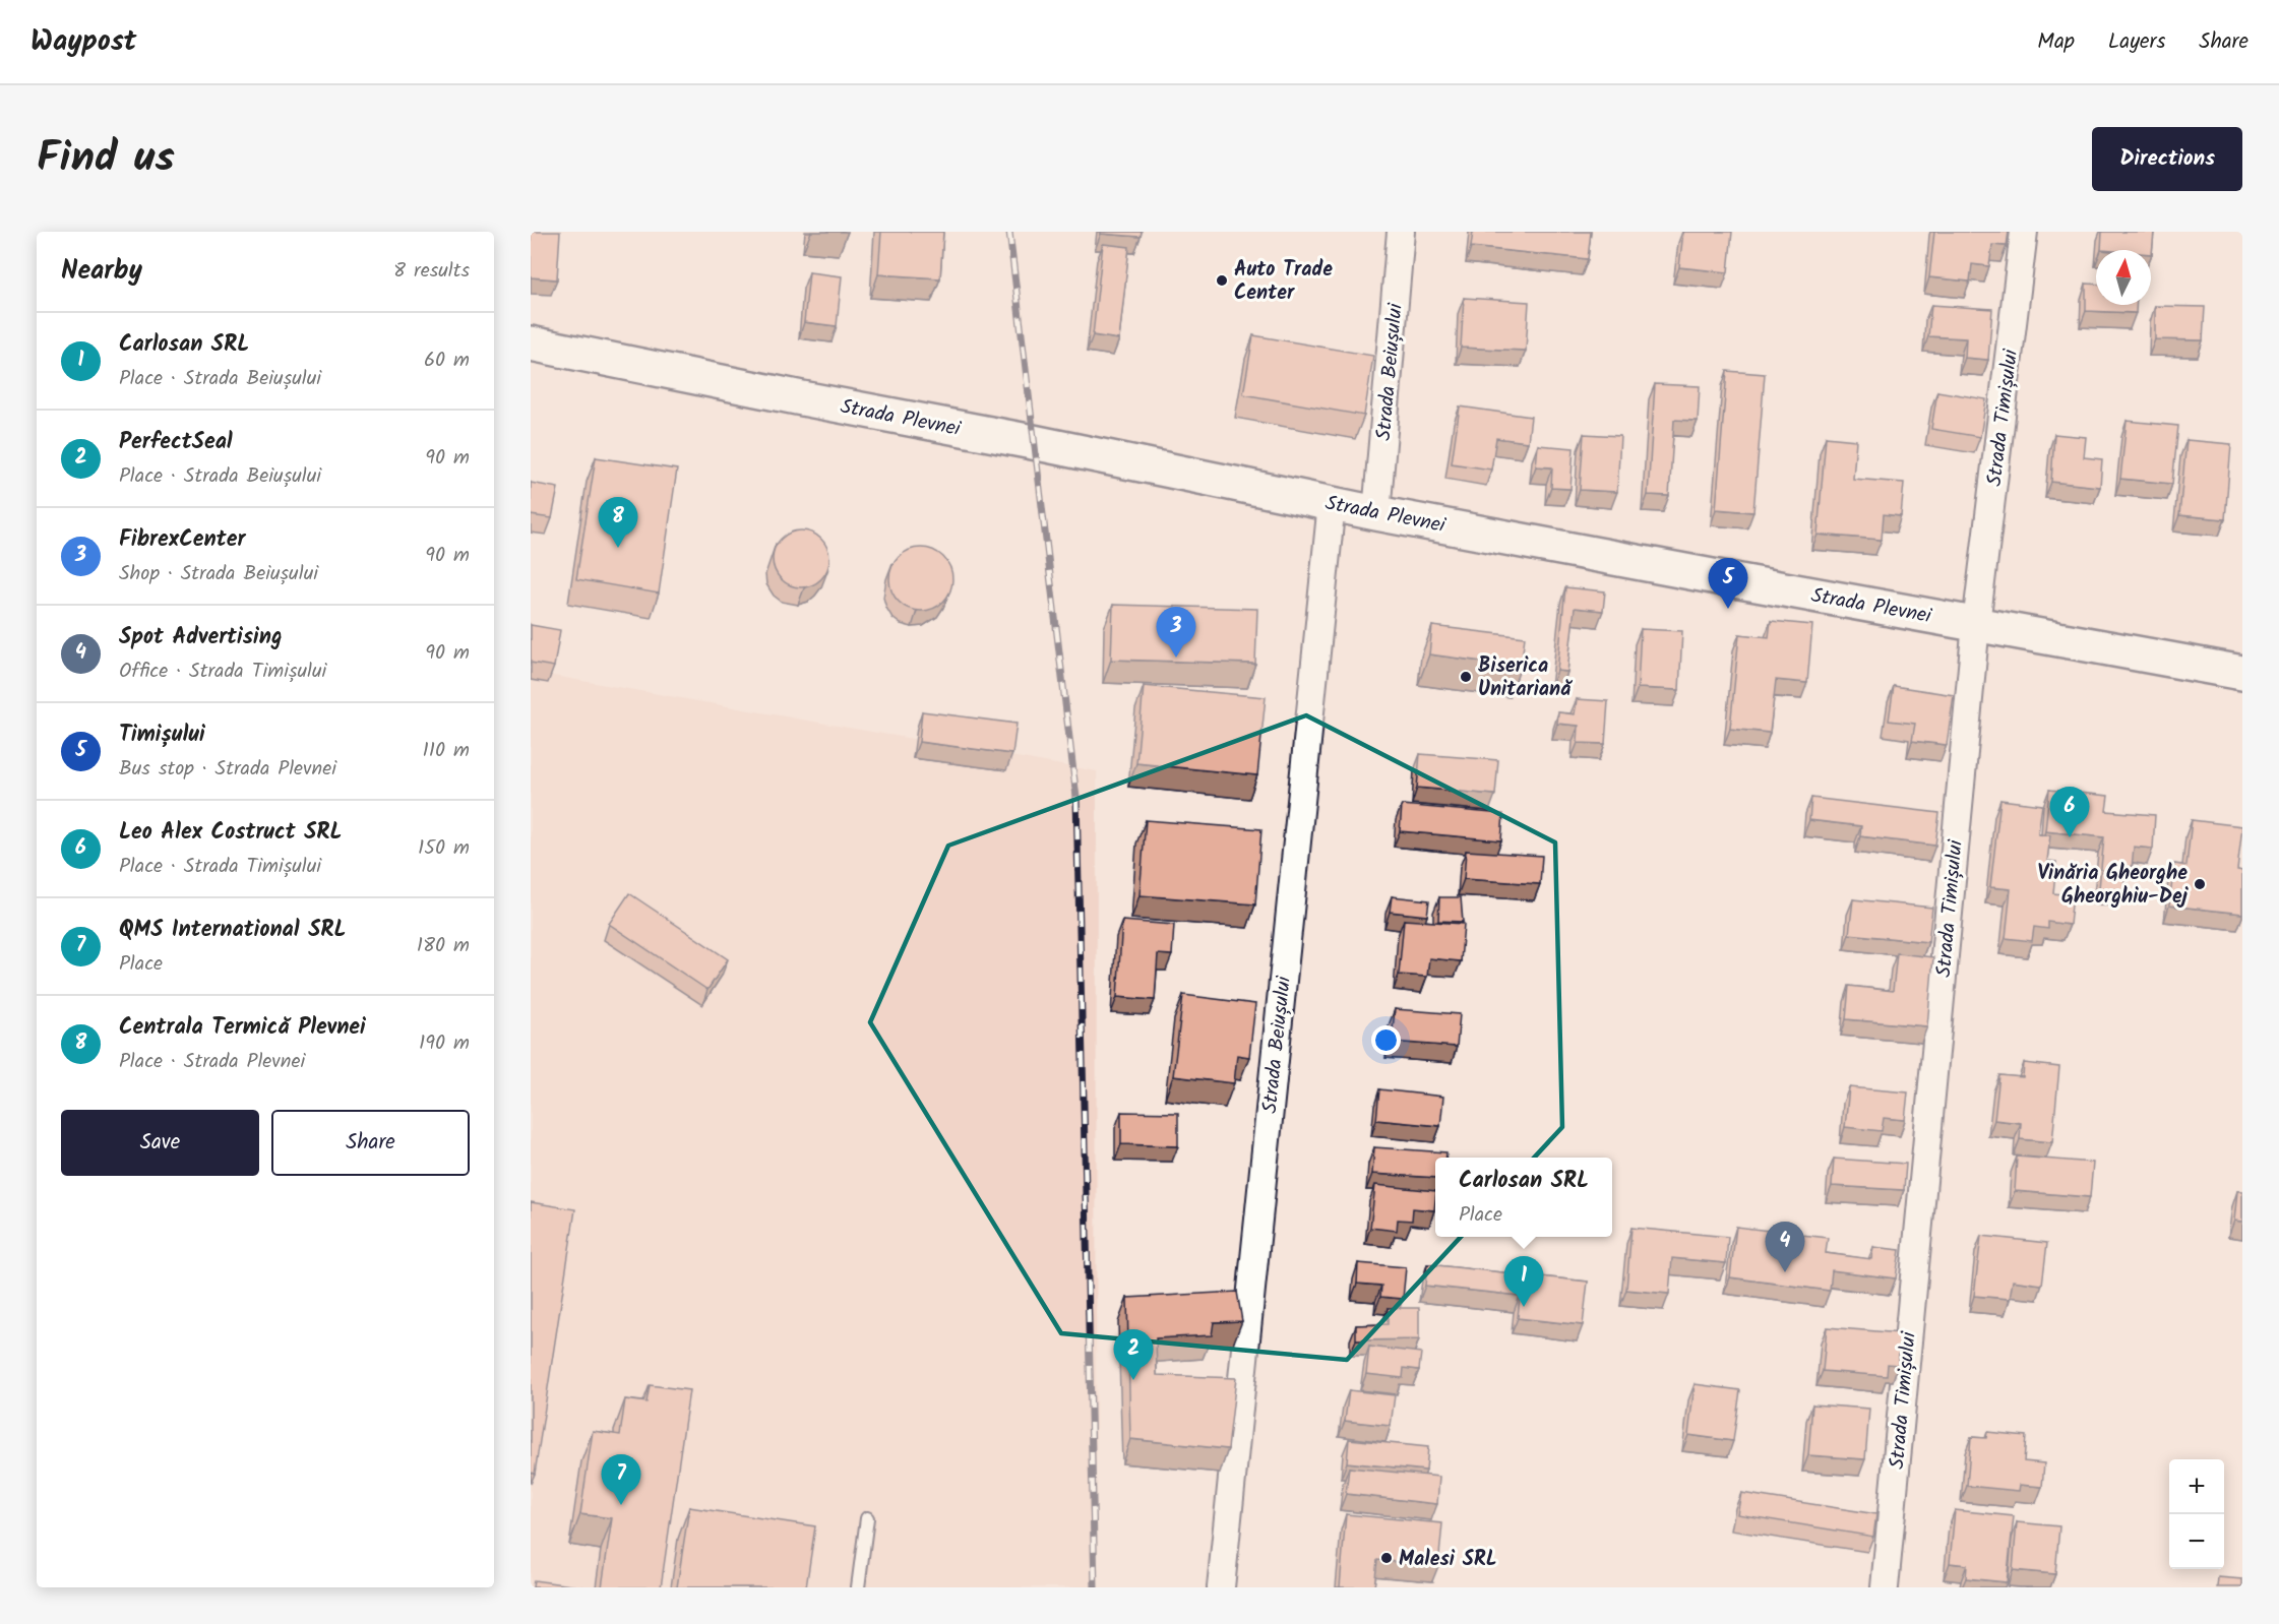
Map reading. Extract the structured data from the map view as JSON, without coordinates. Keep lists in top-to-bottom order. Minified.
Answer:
{"streets":{"main road":["Strada Plevnei"],"street":["Strada Beiușului","Strada Timișului"]},"crossings":[["Strada Beiușului","Strada Plevnei"],["Strada Plevnei","Strada Timișului"]],"places":["Auto Trade Center","Biserica Unitariană","Vinăria Gheorghe Gheorghiu-Dej","Malesi SRL"],"north":"top","page":{"header":"Waypost","nav":["Map","Layers","Share"],"title":"Find us","buttons":["Directions",["Save","Share"]],"heading":["Nearby","8 results"],"list":[{"mark":"1","name":"Carlosan SRL","note":"Place · Strada Beiușului","value":"60 m"},{"mark":"2","name":"PerfectSeal","note":"Place · Strada Beiușului","value":"90 m"},{"mark":"3","name":"FibrexCenter","note":"Shop · Strada Beiușului","value":"90 m"},{"mark":"4","name":"Spot Advertising","note":"Office · Strada Timișului","value":"90 m"},{"mark":"5","name":"Timișului","note":"Bus stop · Strada Plevnei","value":"110 m"},{"mark":"6","name":"Leo Alex Costruct SRL","note":"Place · Strada Timișului","value":"150 m"},{"mark":"7","name":"QMS International SRL","note":"Place","value":"180 m"},{"mark":"8","name":"Centrala Termică Plevnei","note":"Place · Strada Plevnei","value":"190 m"}],"pins":["8","5","3","6","4","1","2","7"],"popup":["Carlosan SRL","Place"],"map_buttons":["+","−"]}}
